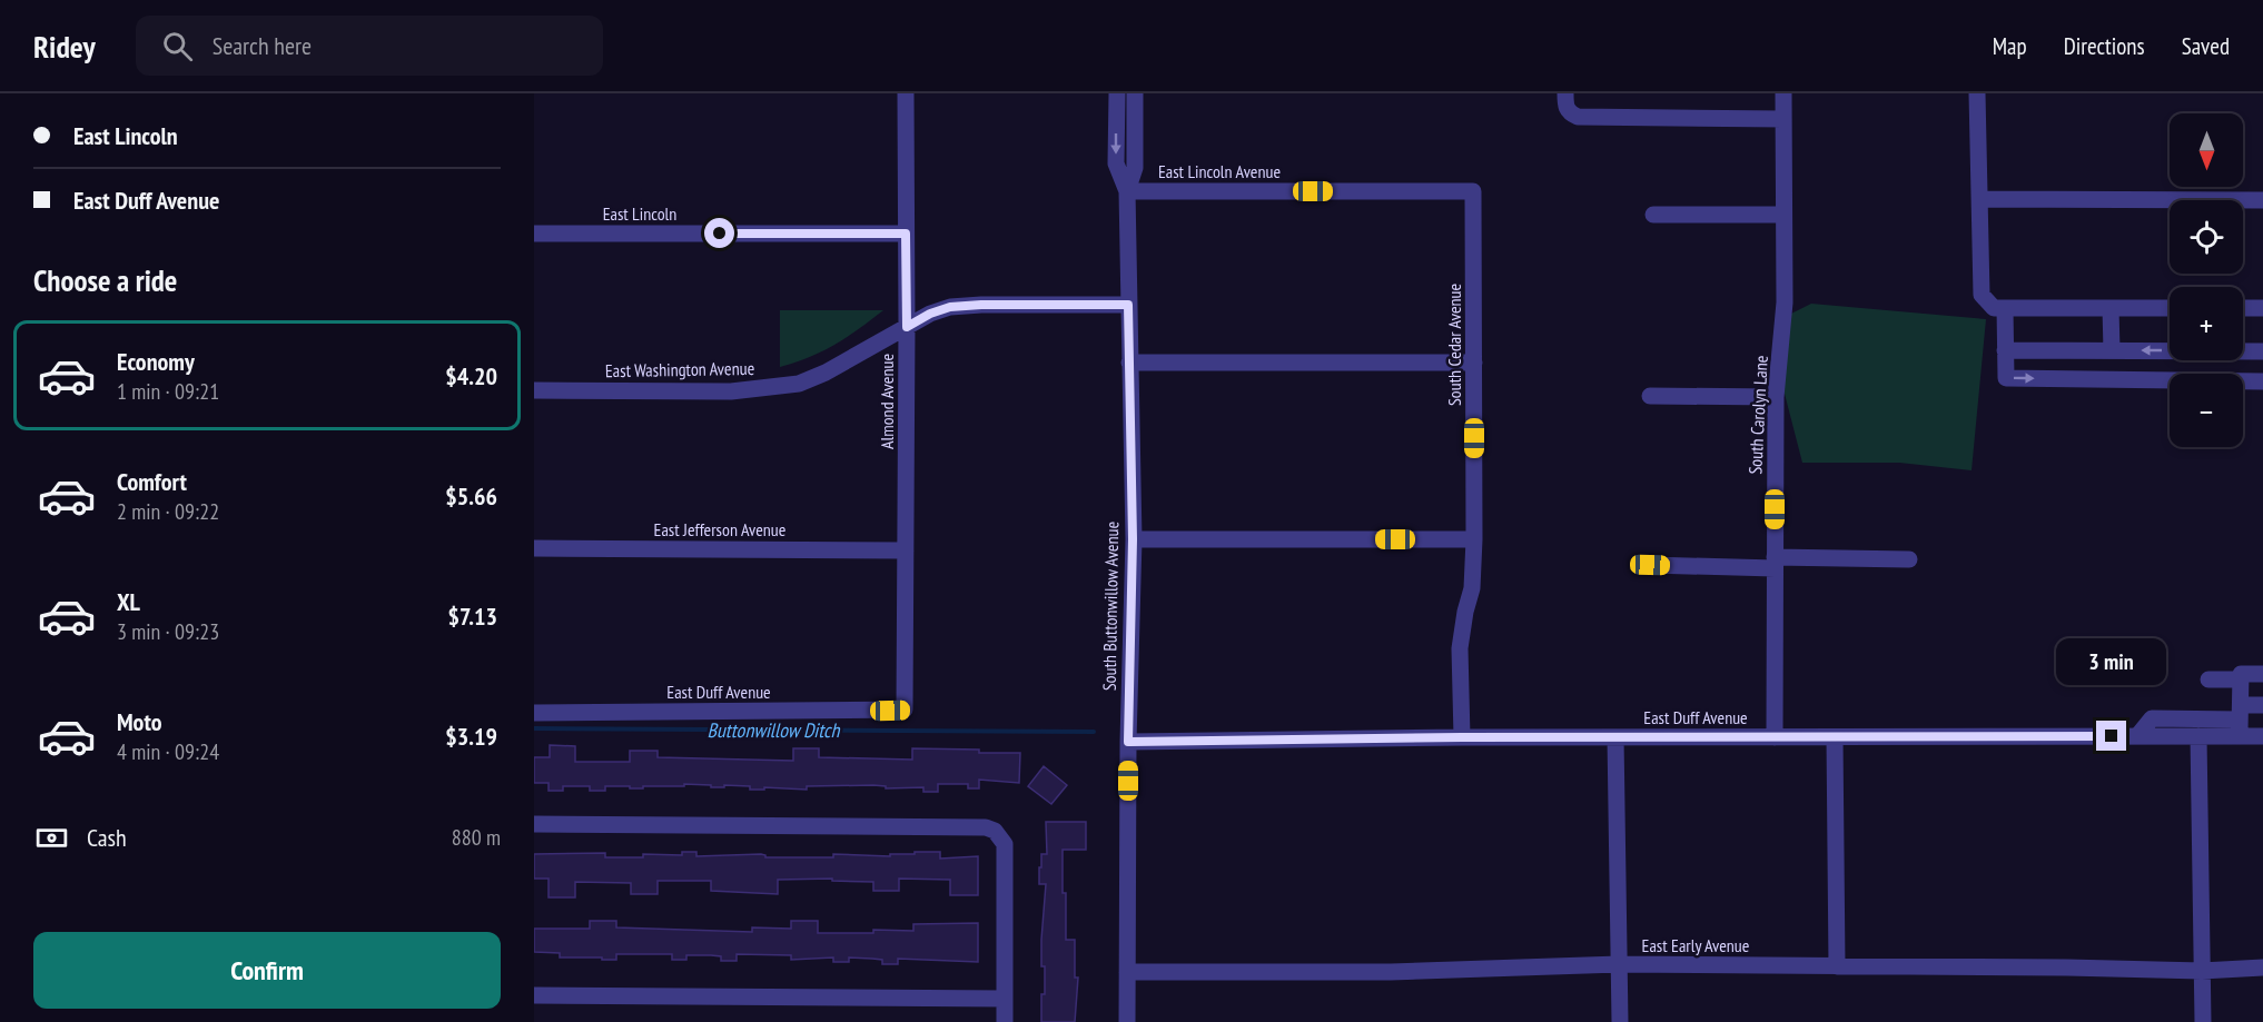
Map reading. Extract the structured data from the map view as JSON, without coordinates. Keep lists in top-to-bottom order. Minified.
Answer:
{"streets":{"street":["East Lincoln Avenue","East Lincoln","South Cedar Avenue","East Washington Avenue","Almond Avenue","South Carolyn Lane","East Jefferson Avenue","South Buttonwillow Avenue","East Duff Avenue","East Early Avenue"]},"crossings":[["East Lincoln Avenue","South Cedar Avenue"],["East Lincoln Avenue","South Buttonwillow Avenue"],["East Lincoln","Almond Avenue"],["South Cedar Avenue","East Duff Avenue"],["East Washington Avenue","Almond Avenue"],["East Washington Avenue","South Buttonwillow Avenue"],["Almond Avenue","East Jefferson Avenue"],["Almond Avenue","East Duff Avenue"],["South Carolyn Lane","East Duff Avenue"],["South Buttonwillow Avenue","East Duff Avenue"],["South Buttonwillow Avenue","East Early Avenue"]],"water":["Buttonwillow Ditch"],"north":"bottom","page":{"header":"Ridey","search":"Search here","nav":["Map","Directions","Saved"],"banner":["East Lincoln","East Duff Avenue"],"map_buttons":["+","−"],"heading":"Choose a ride","list":[{"name":"Economy","note":"1 min · 09:21","value":"$4.20"},{"name":"Comfort","note":"2 min · 09:22","value":"$5.66"},{"name":"XL","note":"3 min · 09:23","value":"$7.13"},{"name":"Moto","note":"4 min · 09:24","value":"$3.19"}],"bubble":"3 min","pay":["Cash","880 m"],"buttons":"Confirm"}}
